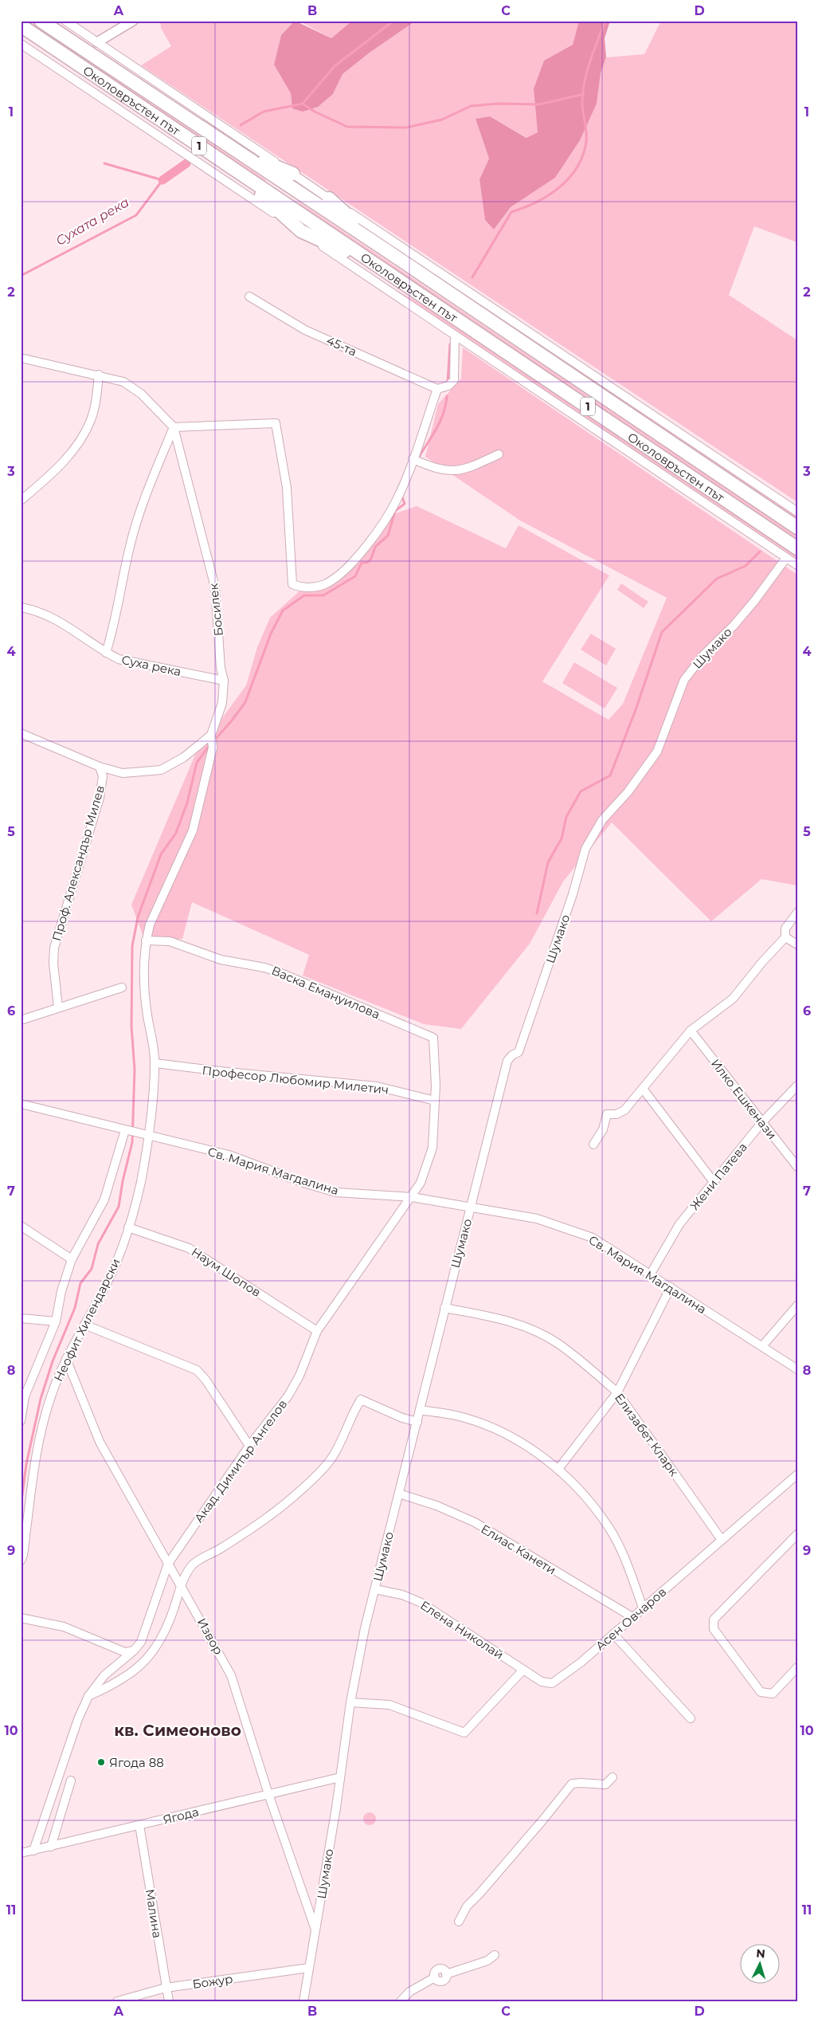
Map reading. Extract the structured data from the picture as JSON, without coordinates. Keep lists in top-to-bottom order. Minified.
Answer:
{"streets":{"highway":["Околовръстен път","1"],"street":["45-та","Босилек","Шумако","Суха река","Проф. Александър Милев","Васка Емануилова","Професор Любомир Милетич","Илко Ешкенази","Св. Мария Магдалина","Жени Патева","Наум Шопов","Неофит Хилендарски","Елизабет Кларк","Акад. Димитър Ангелов","Елиас Канети","Асен Овчаров","Елена Николай","Извор","Ягода","Малина","Божур"]},"crossings":[["Босилек","Суха река"],["Босилек","Неофит Хилендарски"],["Шумако","Св. Мария Магдалина"],["Шумако","Елизабет Кларк"],["Шумако","Елиас Канети"],["Шумако","Елена Николай"],["Шумако","Извор"],["Шумако","Ягода"],["Шумако","Божур"],["Васка Емануилова","Неофит Хилендарски"],["Васка Емануилова","Акад. Димитър Ангелов"],["Професор Любомир Милетич","Неофит Хилендарски"],["Професор Любомир Милетич","Акад. Димитър Ангелов"],["Илко Ешкенази","Жени Патева"],["Св. Мария Магдалина","Жени Патева"],["Св. Мария Магдалина","Неофит Хилендарски"],["Св. Мария Магдалина","Акад. Димитър Ангелов"],["Наум Шопов","Неофит Хилендарски"],["Наум Шопов","Акад. Димитър Ангелов"],["Неофит Хилендарски","Извор"],["Елизабет Кларк","Асен Овчаров"],["Акад. Димитър Ангелов","Извор"],["Акад. Димитър Ангелов","Ягода"],["Елиас Канети","Асен Овчаров"],["Асен Овчаров","Елена Николай"],["Извор","Ягода"],["Ягода","Малина"],["Малина","Божур"]],"districts":["кв. Симеоново"],"water":["Сухата река"],"places":["Ягода 88"],"north":"top","grid":{"columns":["A","B","C","D"],"rows":["1","2","3","4","5","6","7","8","9","10","11"]}}
